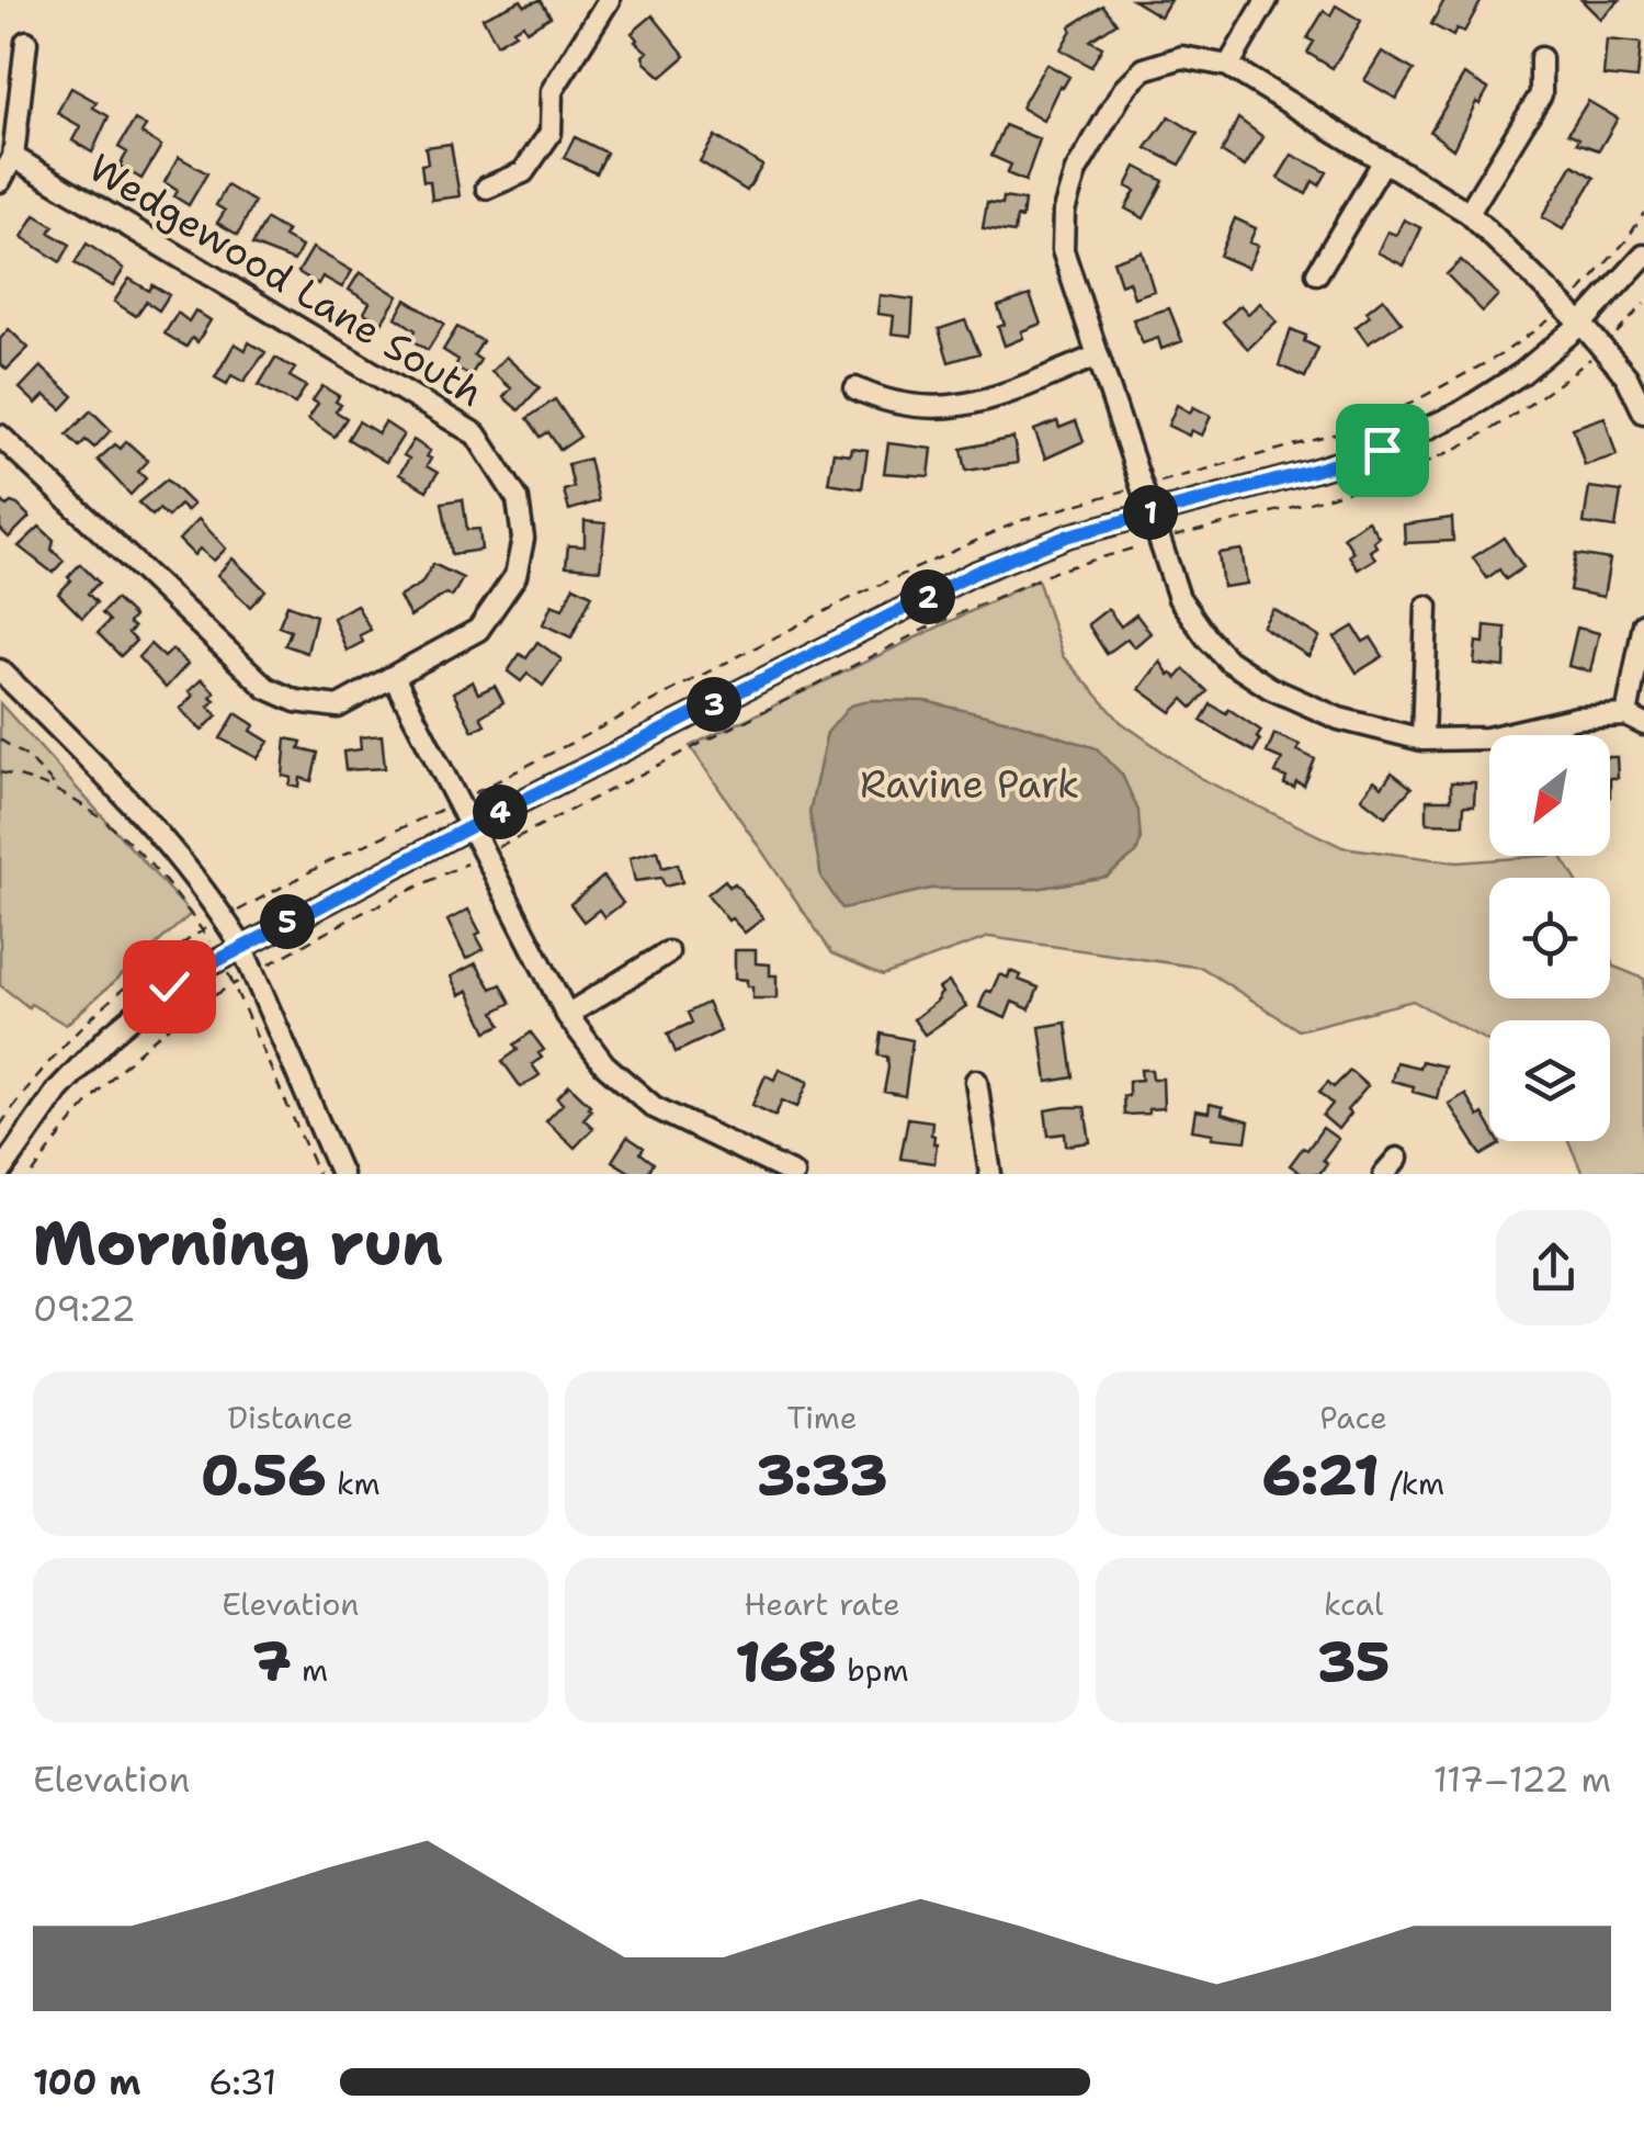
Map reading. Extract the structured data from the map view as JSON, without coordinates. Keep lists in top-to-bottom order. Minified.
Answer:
{"streets":{"street":["Wedgewood Lane South"]},"parks":["Ravine Park"],"north":"bottom left","page":{"pins":["1","2","3","4","5"],"heading":["Morning run","09:22"],"stats":[["Distance","0.56 km"],["Time","3:33"],["Pace","6:21 /km"],["Elevation","7 m"],["Heart rate","168 bpm"],["kcal","35"]],"chart":["Elevation","117–122 m"],"list":[{"name":"100 m","note":"6:31"}]}}
